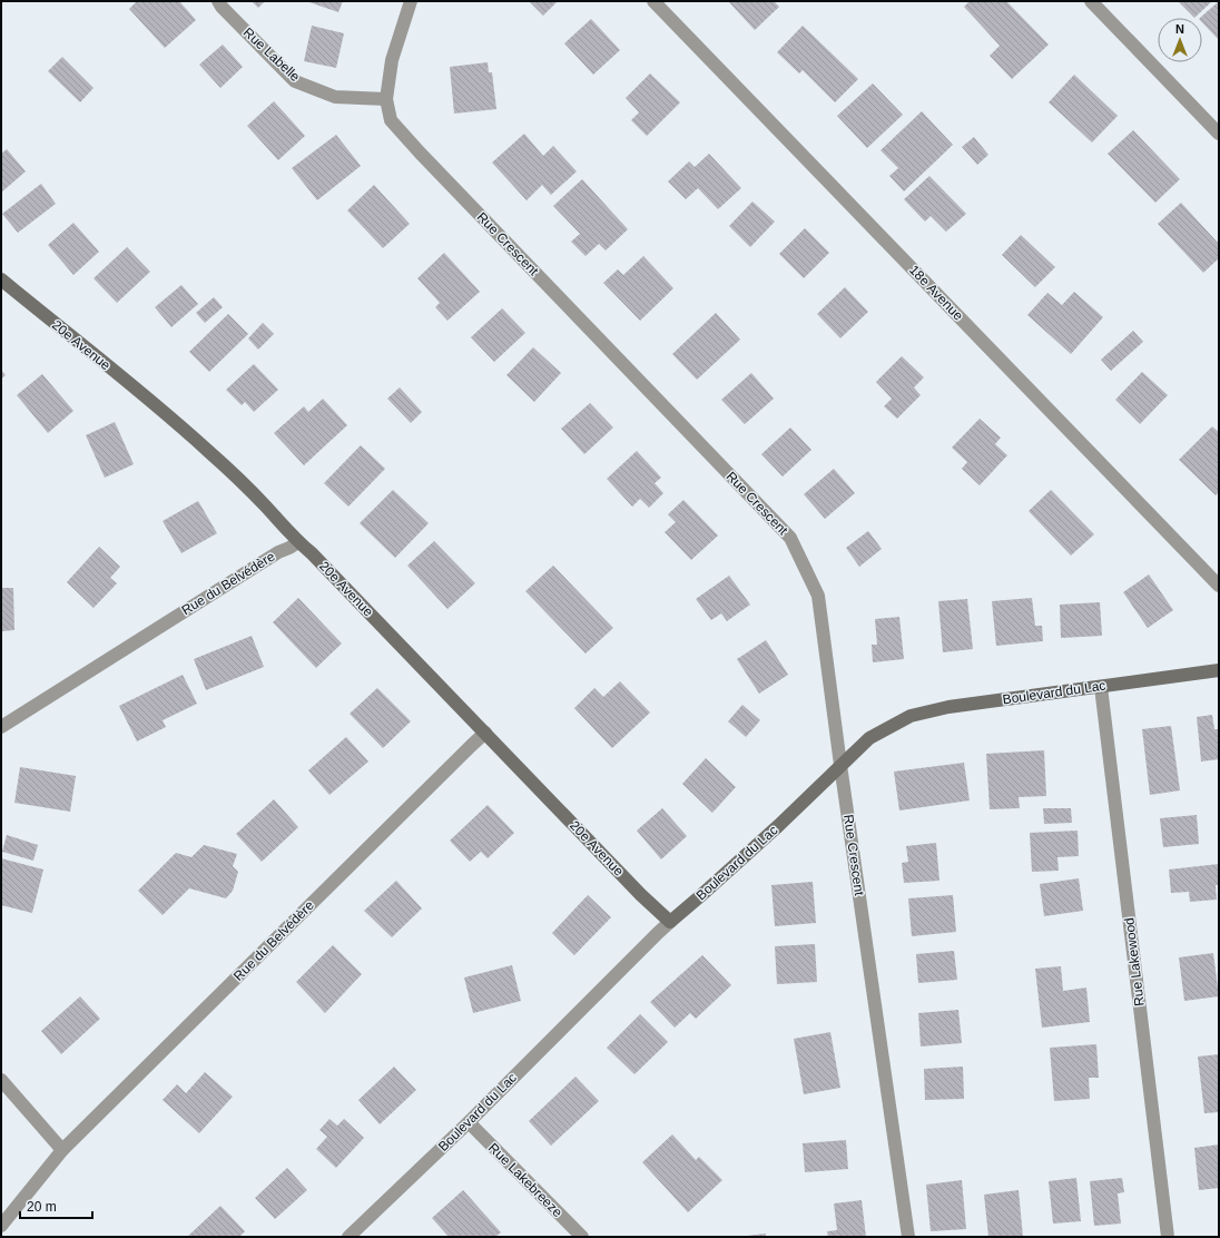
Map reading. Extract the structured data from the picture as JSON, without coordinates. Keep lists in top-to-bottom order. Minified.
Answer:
{"streets":{"street":["Rue Labelle","Rue Crescent","18e Avenue","20e Avenue","Rue du Belvédère","Boulevard du Lac","Rue Lakewood","Rue Lakebreeze"]},"crossings":[["Rue Labelle","Rue Crescent"],["Rue Crescent","Boulevard du Lac"],["20e Avenue","Rue du Belvédère"],["20e Avenue","Boulevard du Lac"],["Boulevard du Lac","Rue Lakewood"],["Boulevard du Lac","Rue Lakebreeze"]],"scale_bar":"20 m","north":"top"}
